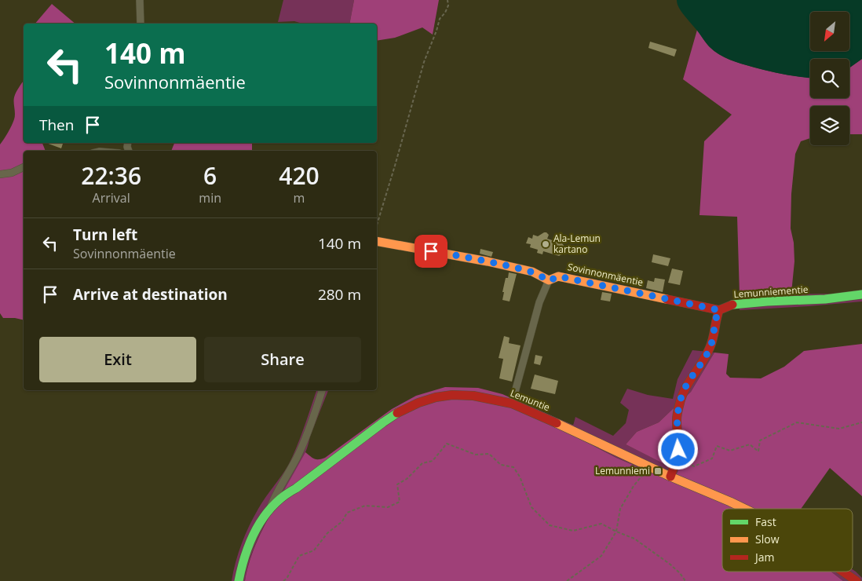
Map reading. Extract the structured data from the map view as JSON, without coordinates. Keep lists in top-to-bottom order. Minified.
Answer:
{"streets":{"street":["Sovinnonmäentie","Lemunniementie","Lemuntie"]},"crossings":[["Sovinnonmäentie","Lemunniementie"]],"places":{"other":["Ala-Lemun kartano"],"transit":["Lemunniemi"]},"legend":["Fast","Slow","Jam"],"north":"bottom left","page":{"turn":["140 m","Sovinnonmäentie"],"then":"Then","eta":["22:36","Arrival","6","min","420","m"],"list":[{"name":"Turn left","note":"Sovinnonmäentie","value":"140 m"},{"name":"Arrive at destination","value":"280 m"}],"buttons":["Exit","Share"]}}
